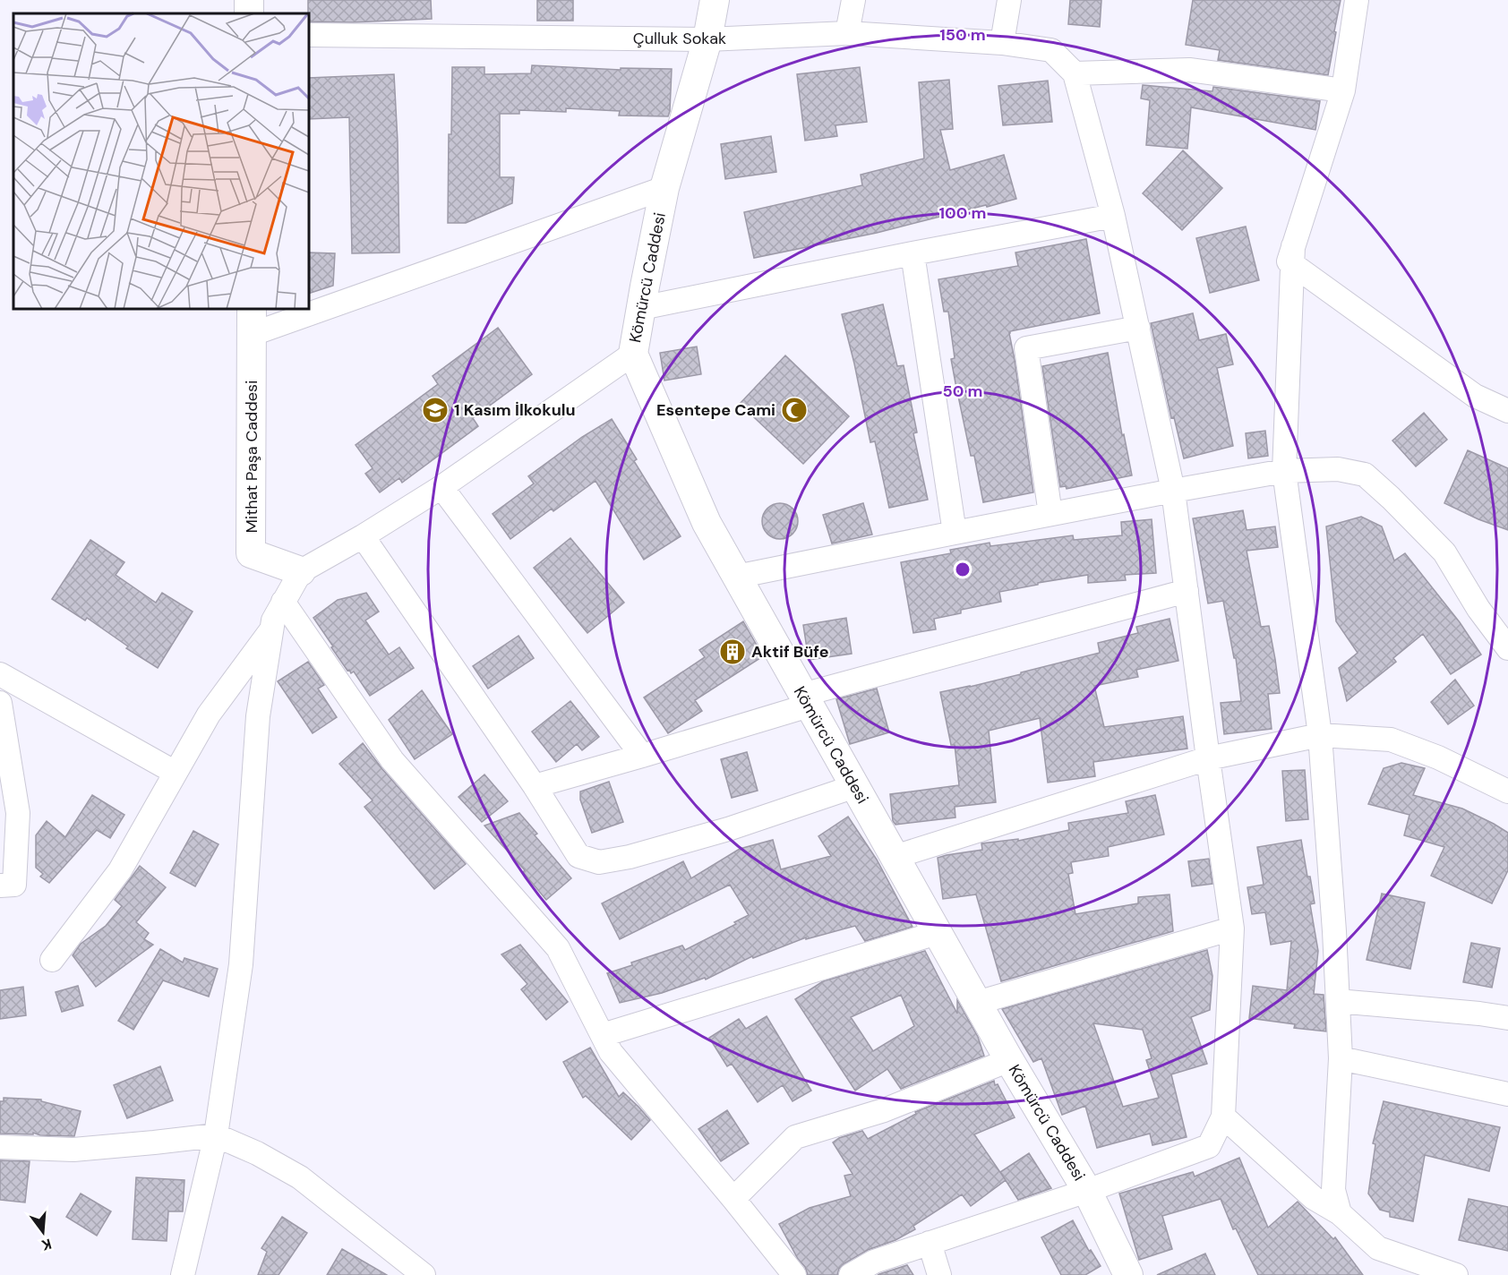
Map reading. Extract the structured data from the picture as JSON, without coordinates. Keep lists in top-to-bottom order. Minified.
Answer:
{"streets":{"street":["Çulluk Sokak","Kömürcü Caddesi","Mithat Paşa Caddesi"]},"crossings":[["Çulluk Sokak","Kömürcü Caddesi"]],"places":{"school or university":["1 Kasım İlkokulu"],"mosque":["Esentepe Cami"],"building":["Aktif Büfe"]},"north":"bottom","rings":["150 m","100 m","50 m"]}
